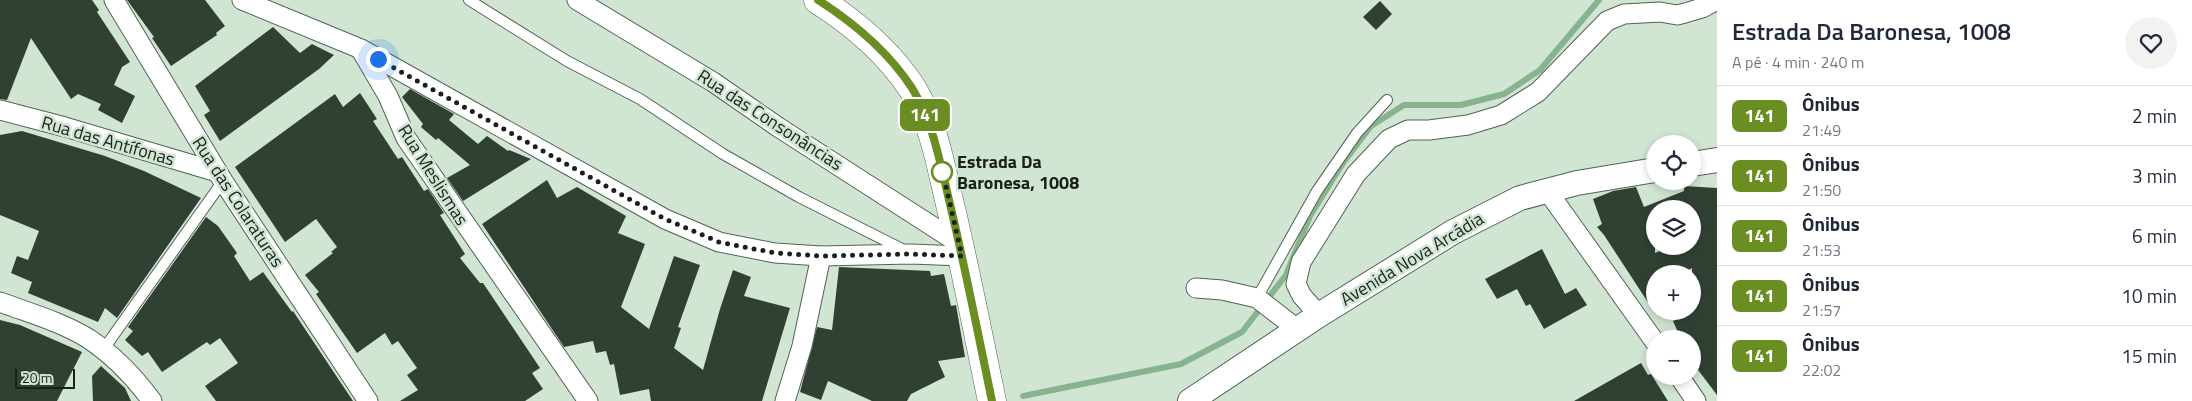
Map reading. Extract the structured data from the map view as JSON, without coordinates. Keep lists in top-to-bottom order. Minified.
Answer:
{"streets":{"street":["Rua das Consonâncias","Rua das Antífonas","Rua Meslismas","Rua das Colaraturas","Avenida Nova Arcádia"]},"crossings":[["Rua das Antífonas","Rua das Colaraturas"]],"places":["Estrada Da Baronesa, 1008"],"lines":["bus line 141"],"scale_bar":"20 m","page":{"on_map":"141","heading":["Estrada Da Baronesa, 1008","A pé · 4 min · 240 m"],"list":[{"mark":"141","name":"Ônibus","note":"21:49","value":"2 min"},{"mark":"141","name":"Ônibus","note":"21:50","value":"3 min"},{"mark":"141","name":"Ônibus","note":"21:53","value":"6 min"},{"mark":"141","name":"Ônibus","note":"21:57","value":"10 min"},{"mark":"141","name":"Ônibus","note":"22:02","value":"15 min"}],"map_buttons":["+","−"],"scale":"20 m"}}
